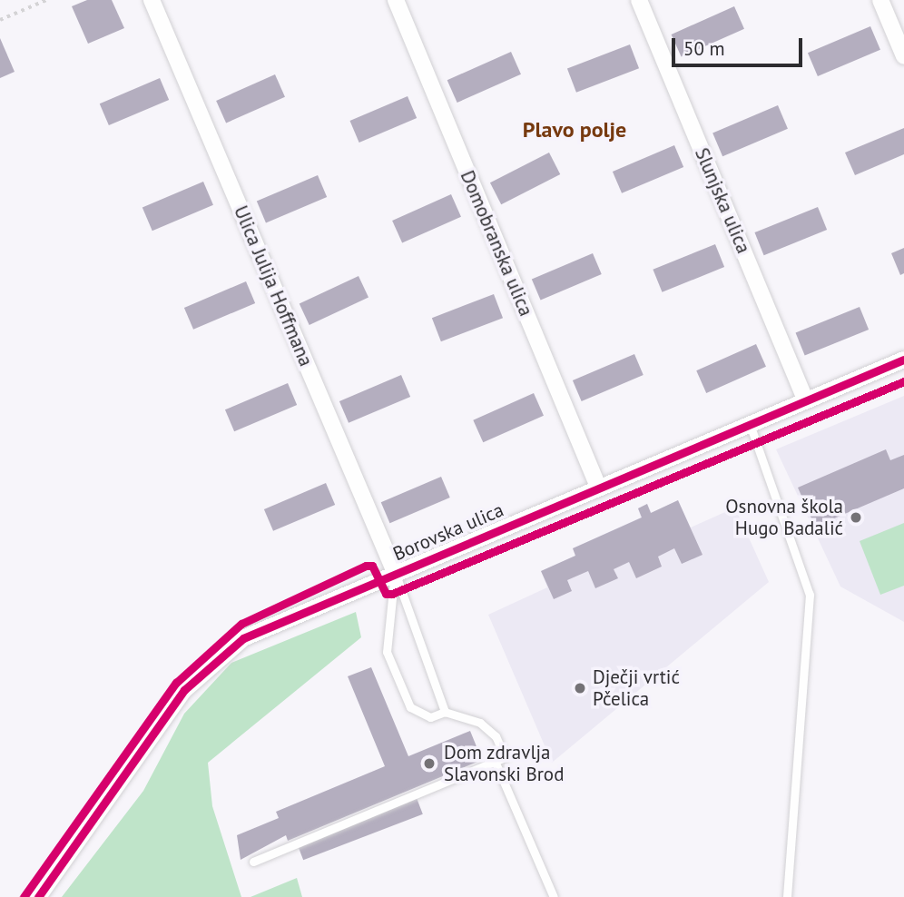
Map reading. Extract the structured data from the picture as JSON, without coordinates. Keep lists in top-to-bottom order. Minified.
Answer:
{"streets":{"street":["Slunjska ulica","Domobranska ulica","Ulica Julija Hoffmana","Borovska ulica"]},"crossings":[["Slunjska ulica","Borovska ulica"],["Domobranska ulica","Borovska ulica"],["Ulica Julija Hoffmana","Borovska ulica"]],"districts":["Plavo polje"],"places":["Osnovna škola Hugo Badalić","Dječji vrtić Pčelica","Dom zdravlja Slavonski Brod"],"scale_bar":"50 m"}
